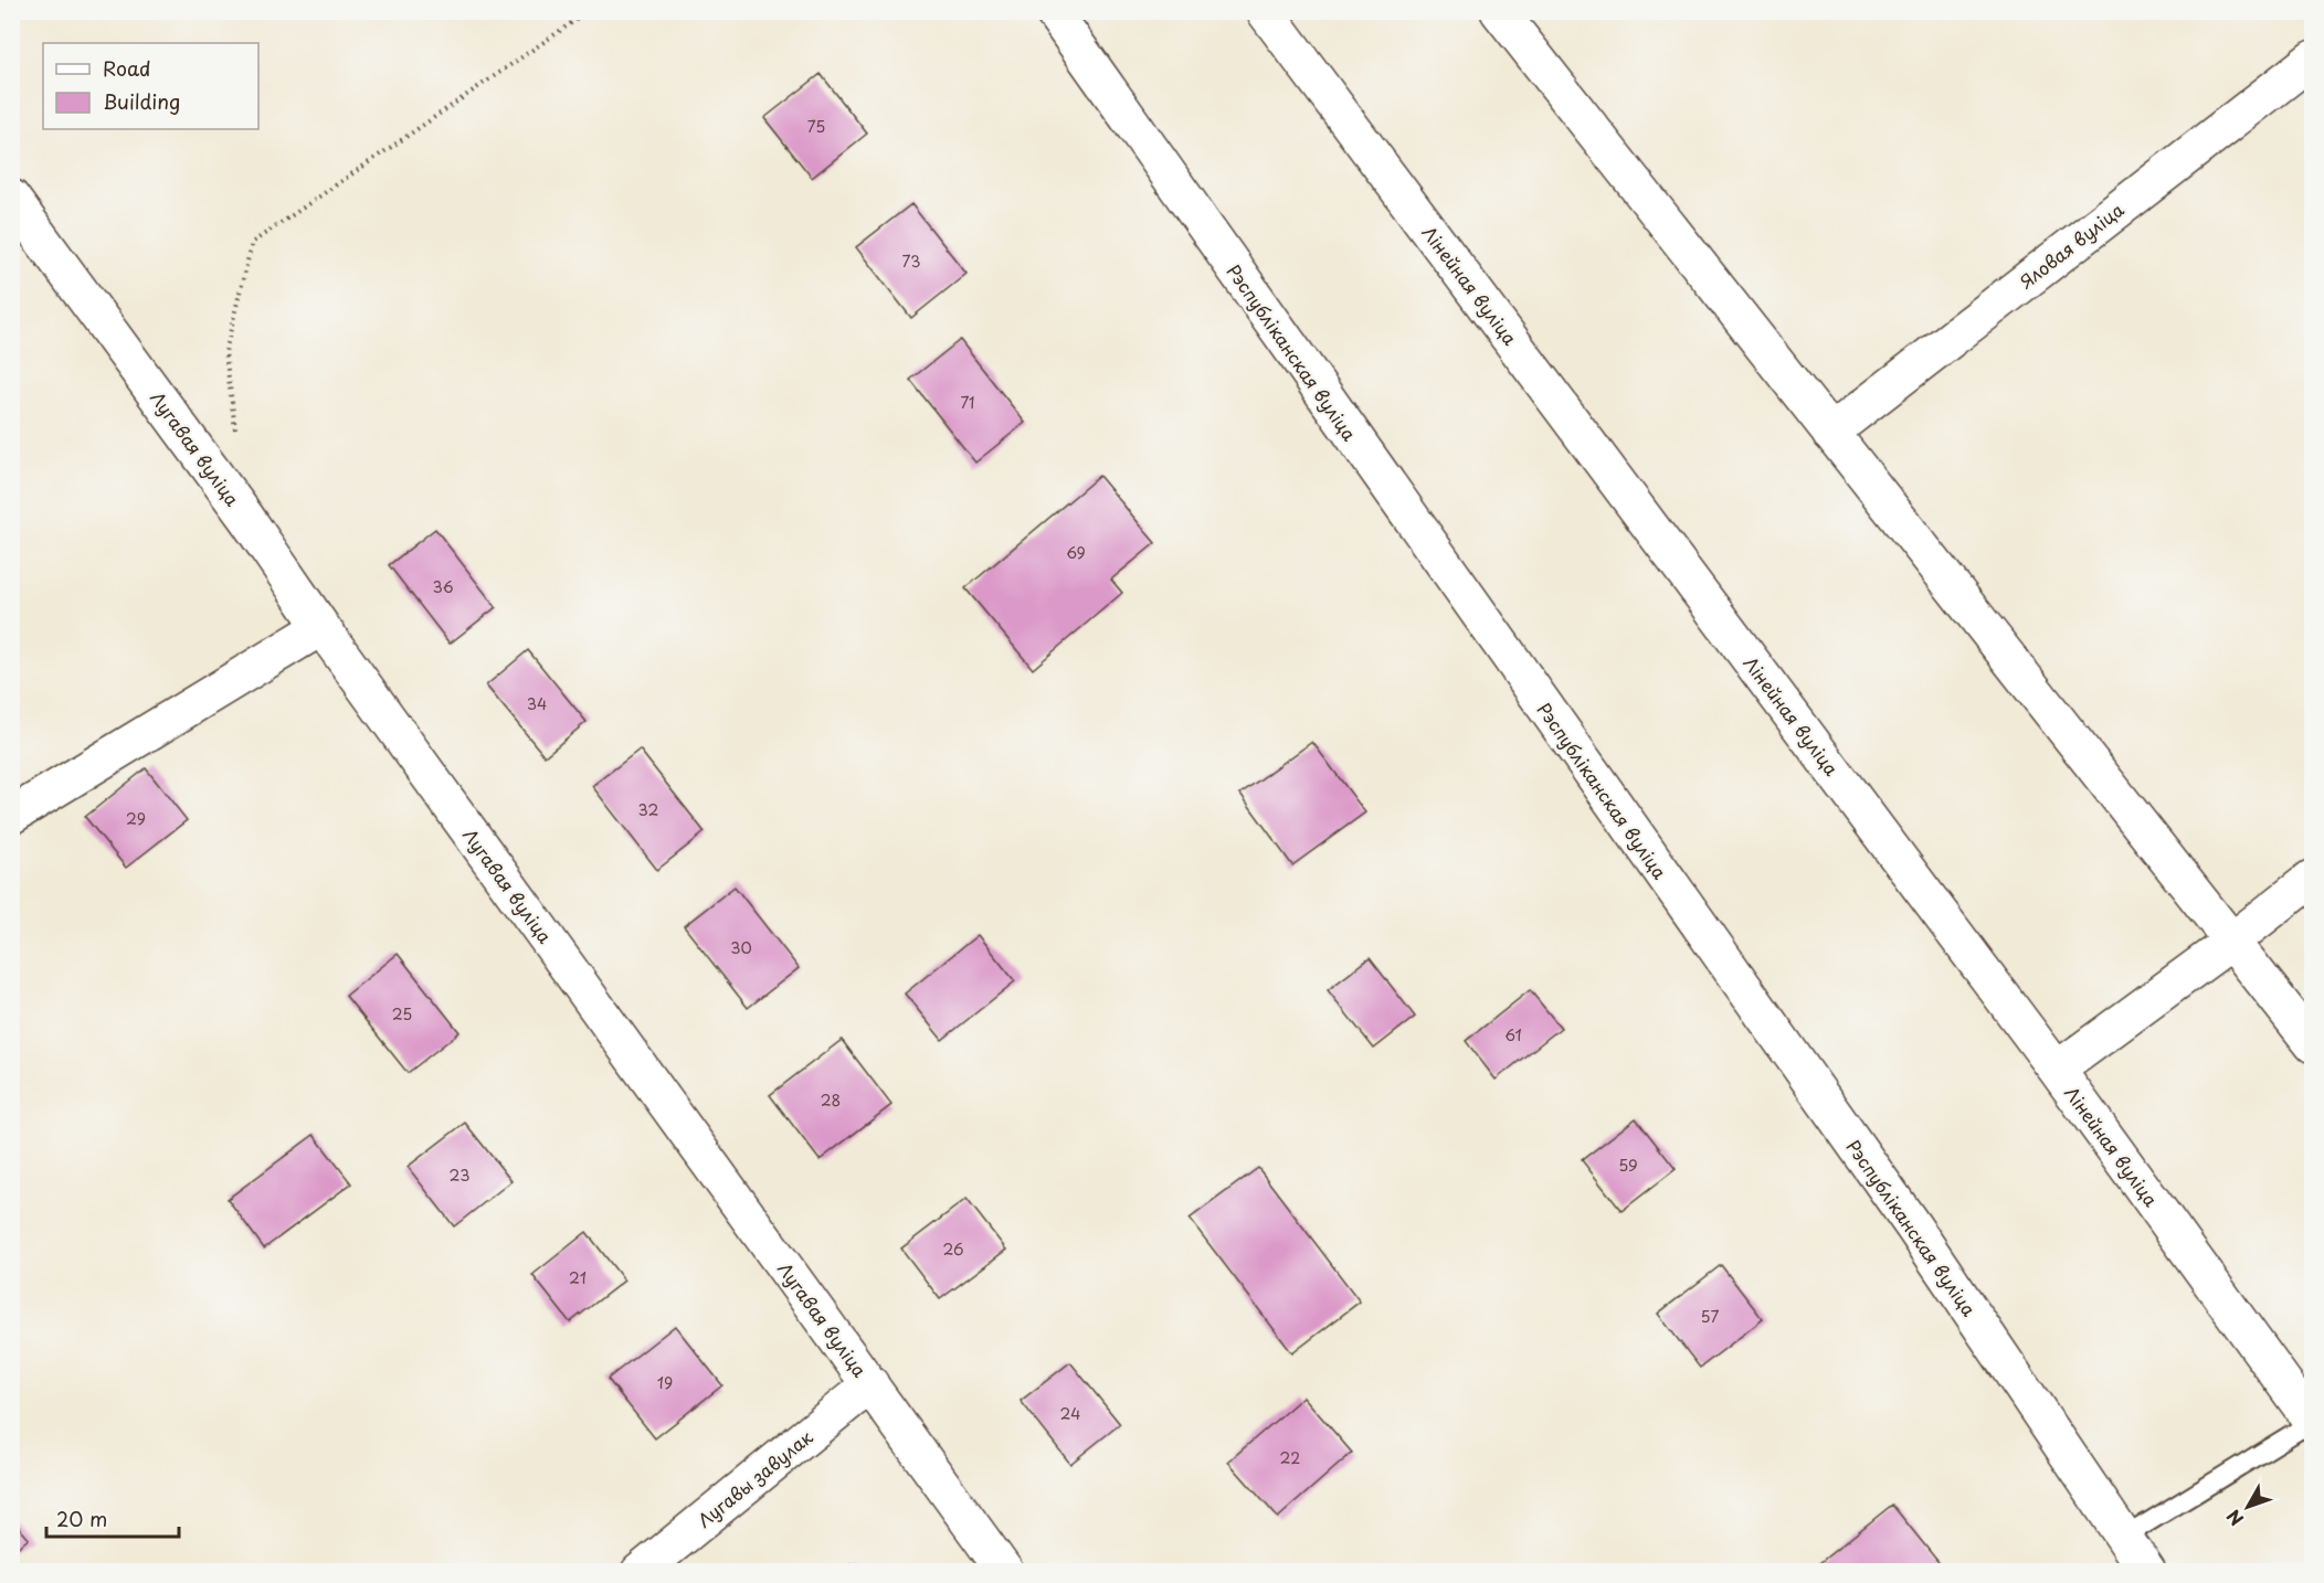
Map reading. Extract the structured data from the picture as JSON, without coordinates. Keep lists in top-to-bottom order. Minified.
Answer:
{"streets":{"street":["Яловая вуліца","Лінейная вуліца","Рэспубліканская вуліца","Лугавая вуліца","Лугавы завулак"]},"crossings":[["Лугавая вуліца","Лугавы завулак"]],"house_numbers":["75","73","71","69","36","34","32","29","30","25","61","28","59","23","26","21","57","19","24","22"],"legend":["Road","Building"],"scale_bar":"20 m","north":"bottom left"}
